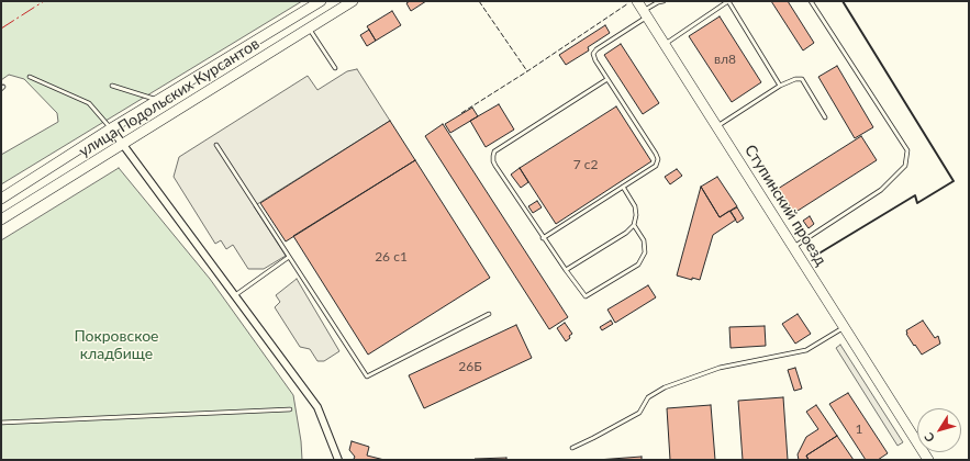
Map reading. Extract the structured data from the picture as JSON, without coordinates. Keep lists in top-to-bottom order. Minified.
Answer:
{"streets":{"main road":["улица Подольских Курсантов","Ступинский проезд"]},"parks":["Покровское кладбище"],"house_numbers":["вл8","7 с2","26 с1","26Б","1"],"north":"bottom left"}
